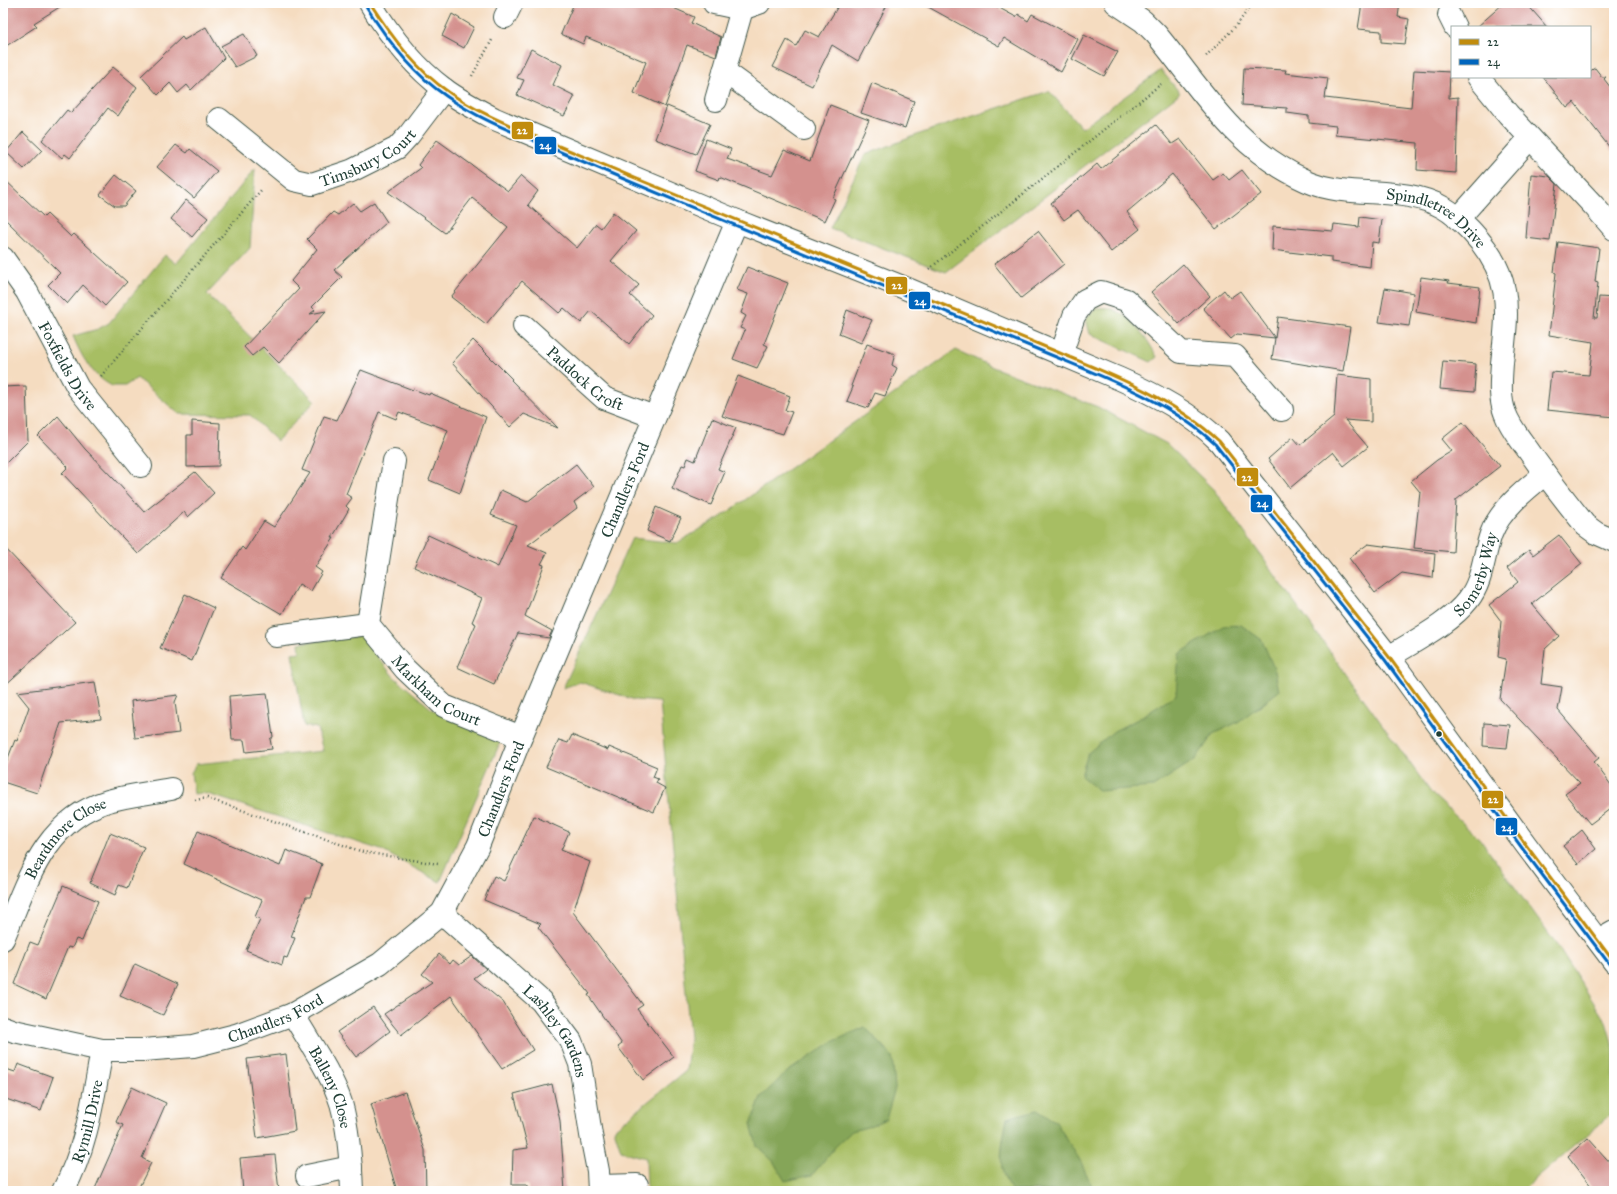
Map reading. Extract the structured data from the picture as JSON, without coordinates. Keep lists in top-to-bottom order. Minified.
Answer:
{"streets":{"street":["Timsbury Court","Spindletree Drive","Foxfields Drive","Paddock Croft","Chandlers Ford","Somerby Way","Markham Court","Beardmore Close","Lashley Gardens","Balleny Close","Rymill Drive"]},"crossings":[["Spindletree Drive","Somerby Way"],["Paddock Croft","Chandlers Ford"],["Chandlers Ford","Markham Court"],["Chandlers Ford","Lashley Gardens"],["Chandlers Ford","Balleny Close"],["Chandlers Ford","Rymill Drive"]],"lines":["transit line 22","transit line 24"],"legend":["22","24"]}
